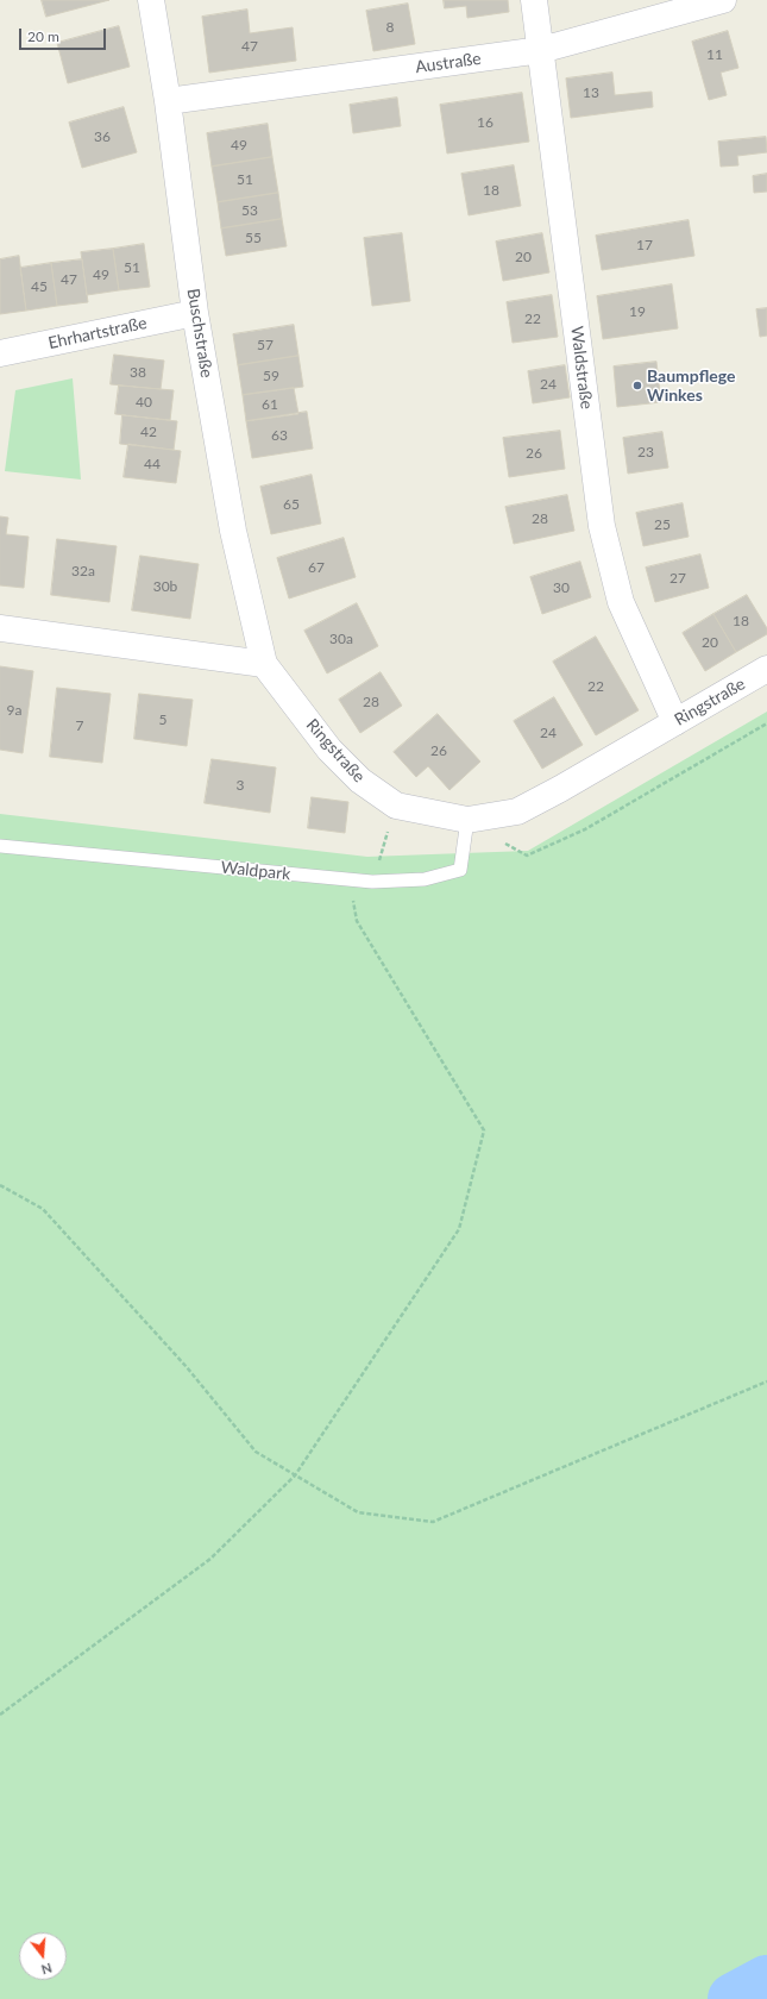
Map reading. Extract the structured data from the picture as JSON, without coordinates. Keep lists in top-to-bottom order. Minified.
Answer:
{"streets":{"street":["Austraße","Ehrhartstraße","Buschstraße","Waldstraße","Ringstraße"],"lane":["Waldpark"]},"crossings":[["Austraße","Buschstraße"],["Austraße","Waldstraße"],["Ehrhartstraße","Buschstraße"],["Buschstraße","Ringstraße"],["Waldstraße","Ringstraße"],["Ringstraße","Waldpark"]],"places":["Baumpflege Winkes"],"house_numbers":["8","47","11","13","16","36","49","51","18","53","55","17","20","51","49","47","45","19","22","57","38","59","24","40","61","42","63","23","26","44","65","28","25","67","32a","27","30b","30","18","30a","20","22","28","9a","5","7","24","26","3"],"scale_bar":"20 m","north":"bottom"}
